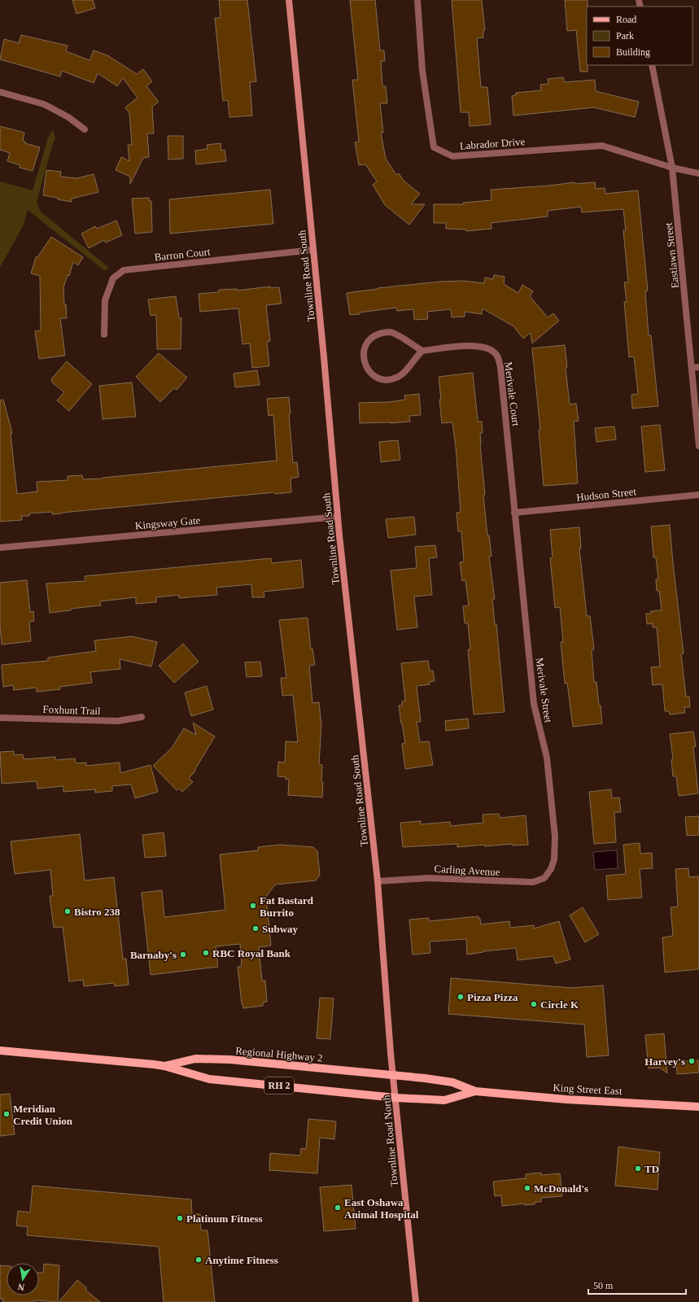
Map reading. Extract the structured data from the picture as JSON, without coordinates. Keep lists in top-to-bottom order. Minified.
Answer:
{"streets":{"main road":["Townline Road South","Regional Highway 2","RH 2","King Street East","Townline Road North"],"street":["Labrador Drive","Barron Court","Eastlawn Street","Merivale Court","Hudson Street","Kingsway Gate","Merivale Street","Foxhunt Trail","Carling Avenue"]},"crossings":[["Labrador Drive","Eastlawn Street"],["Barron Court","Townline Road South"],["Townline Road South","Kingsway Gate"],["Townline Road South","Carling Avenue"],["Townline Road South","Regional Highway 2"],["Townline Road South","King Street East"],["Townline Road South","Townline Road North"],["Merivale Court","Hudson Street"],["Merivale Court","Merivale Street"],["Hudson Street","Merivale Street"],["Merivale Street","Carling Avenue"],["Regional Highway 2","King Street East"],["Regional Highway 2","Townline Road North"],["King Street East","Townline Road North"]],"places":["Fat Bastard Burrito","Bistro 238","Subway","RBC Royal Bank","Barnaby's","Pizza Pizza","Circle K","Harvey's","Meridian Credit Union","TD","McDonald's","East Oshawa Animal Hospital","Platinum Fitness","Anytime Fitness"],"legend":["Road","Park","Building"],"scale_bar":"50 m","north":"bottom"}
